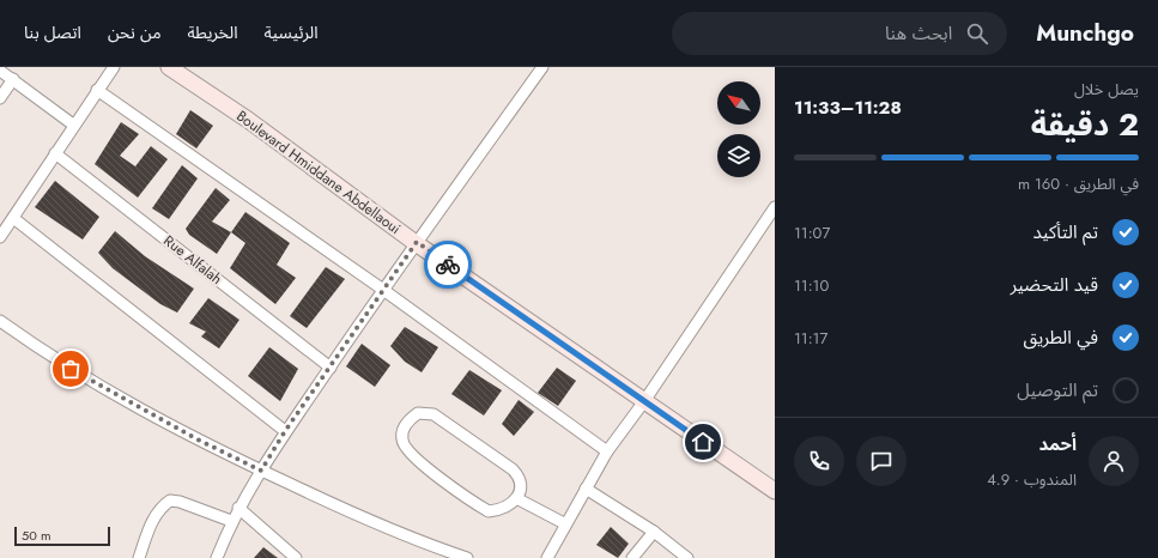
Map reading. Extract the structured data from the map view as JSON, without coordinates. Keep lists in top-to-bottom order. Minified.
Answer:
{"streets":{"street":["Boulevard Hmiddane Abdellaoui","Rue Alfalah"]},"scale_bar":"50 m","north":"top left","page":{"header":"Munchgo","search":"ابحث هنا","nav":["الرئيسية","الخريطة","من نحن","اتصل بنا"],"heading":["2 دقيقة","يصل خلال","11:28–11:33"],"panel":["أحمد","المندوب · 4.9"],"bar":"في الطريق · 160 m","list":[["تم التأكيد","11:07"],["قيد التحضير","11:10"],["في الطريق","11:17"],"تم التوصيل"],"scale":"50 m"}}
